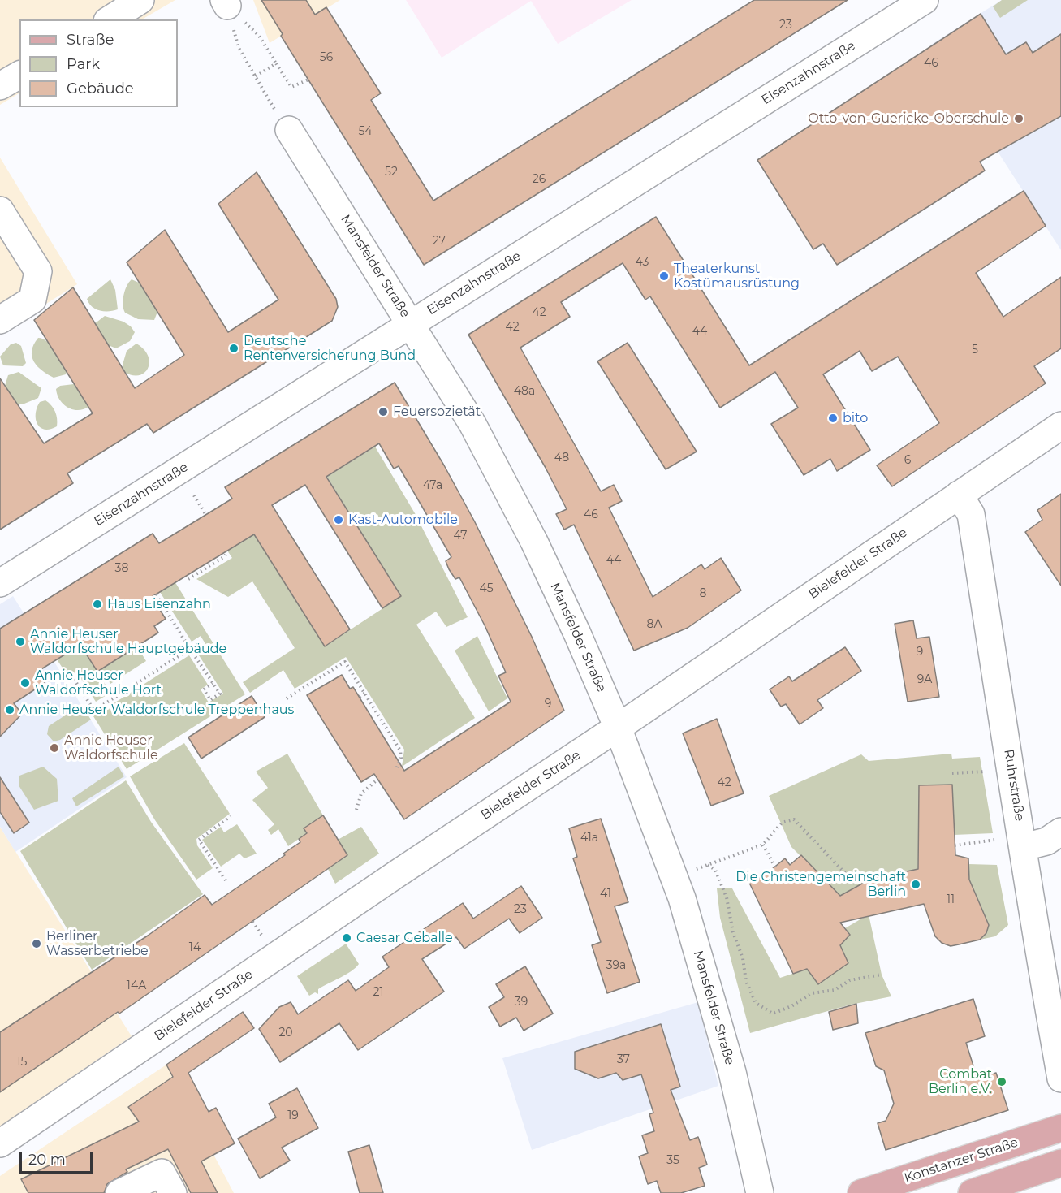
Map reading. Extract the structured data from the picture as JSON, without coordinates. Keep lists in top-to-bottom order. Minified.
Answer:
{"streets":{"main road":["Konstanzer Straße"],"street":["Eisenzahnstraße","Mansfelder Straße","Bielefelder Straße","Ruhrstraße"]},"crossings":[["Eisenzahnstraße","Mansfelder Straße"],["Mansfelder Straße","Bielefelder Straße"],["Bielefelder Straße","Ruhrstraße"]],"places":["Otto-von-Guericke-Oberschule","Theaterkunst Kostümausrüstung","Deutsche Rentenversicherung Bund","Feuersozietät","bito","Kast-Automobile","Haus Eisenzahn","Annie Heuser Waldorfschule Hauptgebäude","Annie Heuser Waldorfschule Hort","Annie Heuser Waldorfschule Treppenhaus","Annie Heuser Waldorfschule","Die Christengemeinschaft Berlin","Caesar Geballe","Berliner Wasserbetriebe","Combat Berlin e.V."],"house_numbers":["23","56","46","54","52","26","27","43","42","42","44","5","48a","48","6","47a","46","47","44","38","45","8","8A","9","9A","9","42","41a","41","11","23","14","39a","14A","21","39","20","37","15","19","35"],"legend":["Straße","Park","Gebäude"],"scale_bar":"20 m"}
